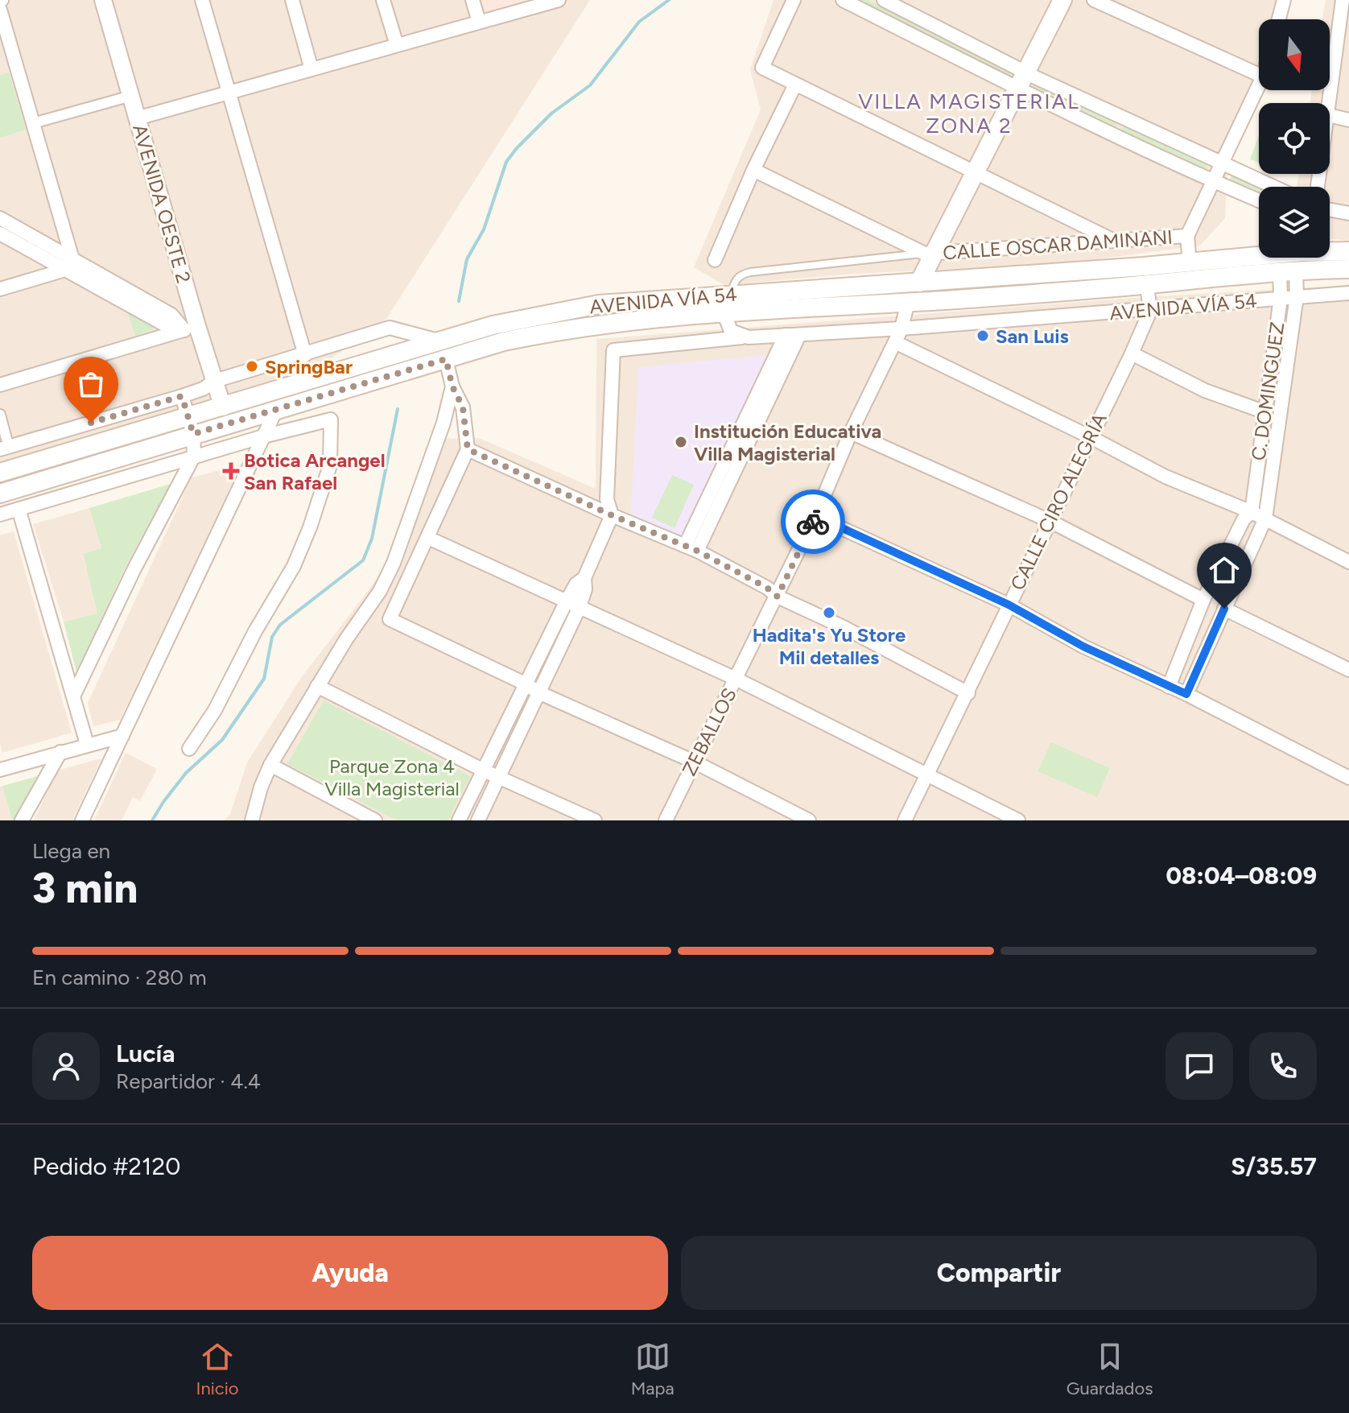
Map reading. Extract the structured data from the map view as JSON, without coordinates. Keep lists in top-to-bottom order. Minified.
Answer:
{"streets":{"main road":["AVENIDA VÍA 54"],"street":["AVENIDA OESTE 2","CALLE OSCAR DAMINANI","C. DOMINGUEZ","CALLE CIRO ALEGRÍA","ZEBALLOS"]},"crossings":[["AVENIDA OESTE 2","AVENIDA VÍA 54"],["AVENIDA VÍA 54","C. DOMINGUEZ"],["AVENIDA VÍA 54","CALLE CIRO ALEGRÍA"],["AVENIDA VÍA 54","ZEBALLOS"]],"districts":["VILLA MAGISTERIAL ZONA 2"],"parks":["Parque Zona 4 Villa Magisterial"],"places":{"other":["San Luis","SpringBar","Institución Educativa Villa Magisterial","Hadita's Yu Store Mil detalles"],"health":["Botica Arcangel San Rafael"]},"north":"bottom","page":{"heading":["3 min","Llega en","08:04–08:09"],"panel":["Lucía","Repartidor · 4.4","Pedido #2120","S/35.57"],"bar":"En camino · 280 m","buttons":["Ayuda","Compartir"],"tabs":["Inicio","Mapa","Guardados"]}}
